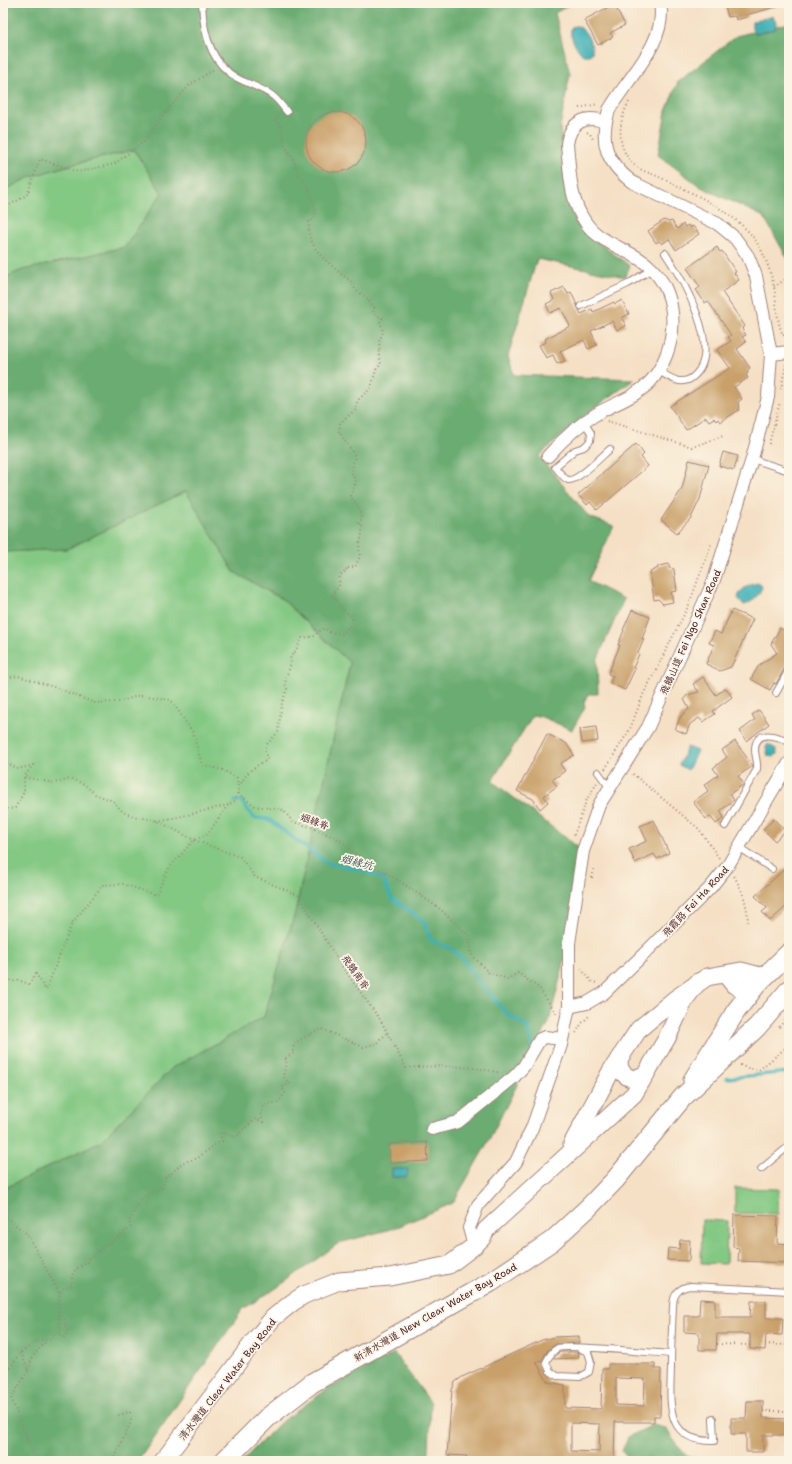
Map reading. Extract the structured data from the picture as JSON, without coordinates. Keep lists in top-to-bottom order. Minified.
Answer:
{"streets":{"main road":["新清水灣道 New Clear Water Bay Road","清水灣道 Clear Water Bay Road"],"street":["飛鵝山道 Fei Ngo Shan Road","飛霞路 Fei Ha Road"],"path":["姻緣脊","飛鵝南脊"]},"crossings":[["飛鵝山道 Fei Ngo Shan Road","姻緣脊"],["飛鵝山道 Fei Ngo Shan Road","飛霞路 Fei Ha Road"],["飛鵝山道 Fei Ngo Shan Road","清水灣道 Clear Water Bay Road"],["新清水灣道 New Clear Water Bay Road","清水灣道 Clear Water Bay Road"]],"water":["姻緣坑"]}
